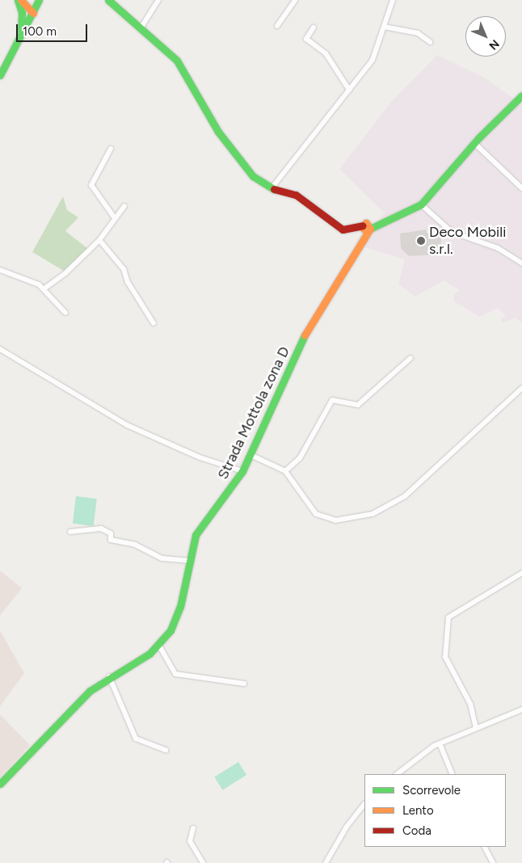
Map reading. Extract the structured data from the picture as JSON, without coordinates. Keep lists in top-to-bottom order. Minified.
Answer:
{"streets":{"main road":["Strada Mottola zona D"]},"places":["Deco Mobili s.r.l."],"legend":["Scorrevole","Lento","Coda"],"scale_bar":"100 m","north":"bottom right"}
